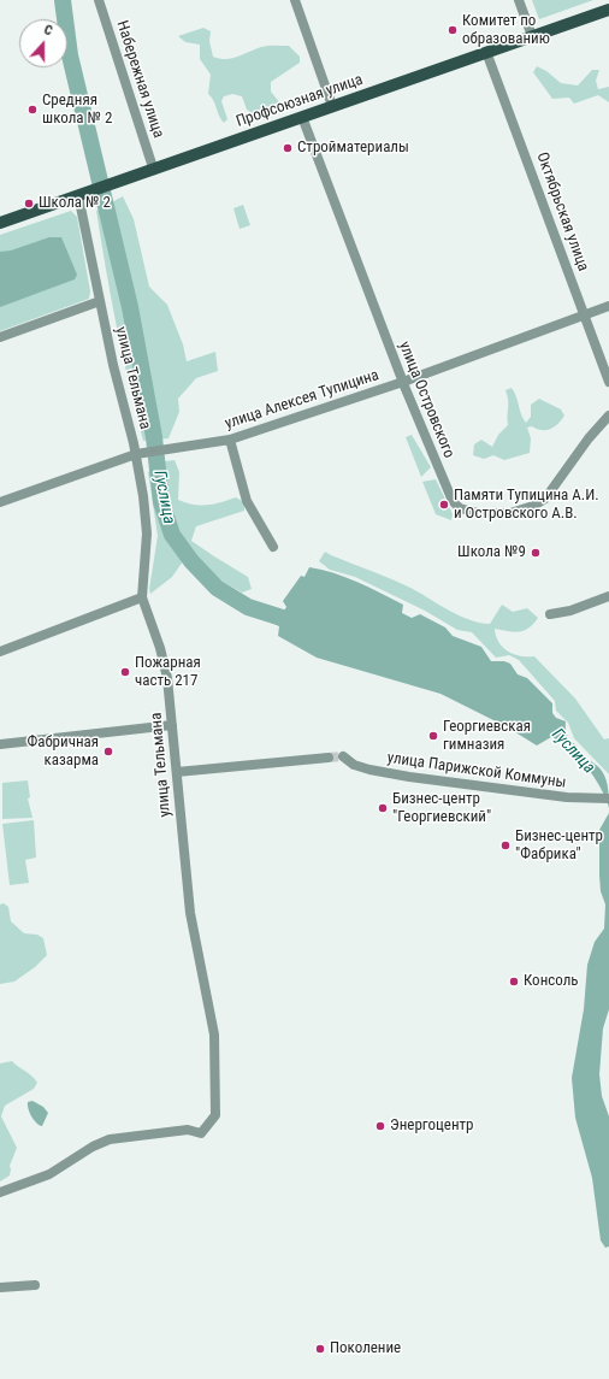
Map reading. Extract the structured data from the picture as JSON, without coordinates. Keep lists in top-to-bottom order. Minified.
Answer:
{"streets":{"main road":["Профсоюзная улица"],"street":["Набережная улица","Октябрьская улица","улица Тельмана","улица Алексея Тупицина","улица Островского","улица Парижской Коммуны"]},"crossings":[["Набережная улица","Профсоюзная улица"],["Профсоюзная улица","Октябрьская улица"],["Профсоюзная улица","улица Тельмана"],["Профсоюзная улица","улица Островского"],["Октябрьская улица","улица Алексея Тупицина"],["улица Тельмана","улица Алексея Тупицина"],["улица Алексея Тупицина","улица Островского"]],"water":["Гуслица"],"places":["Комитет по образованию","Средняя школа № 2","Стройматериалы","Школа № 2","Памяти Тупицина А.И. и Островского А.В.","Школа №9","Пожарная часть 217","Георгиевская гимназия","Фабричная казарма","Бизнес-центр \"Георгиевский\"","Бизнес-центр \"Фабрика\"","Консоль","Энергоцентр","Поколение"],"north":"top"}
